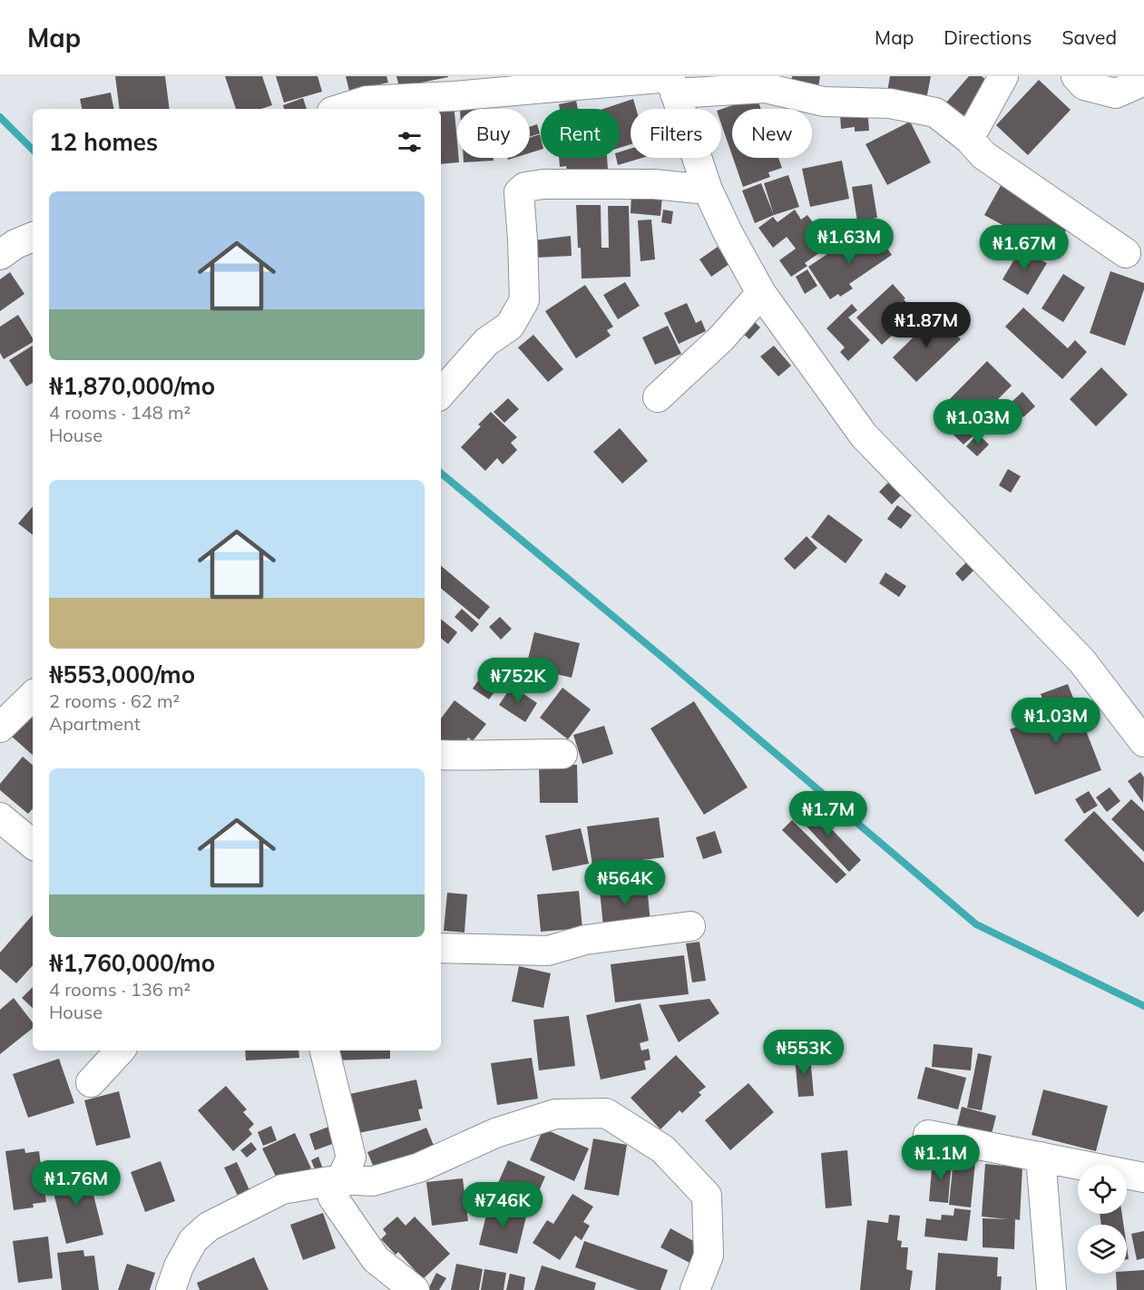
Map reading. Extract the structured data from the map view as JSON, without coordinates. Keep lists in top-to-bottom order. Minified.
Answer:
{"page":{"header":"Map","nav":["Map","Directions","Saved"],"chip":["Buy","Rent","Filters","New"],"heading":"12 homes","list":[{"name":"₦1,870,000/mo","note":"4 rooms · 148 m² · House"},{"name":"₦553,000/mo","note":"2 rooms · 62 m² · Apartment"},{"name":"₦1,760,000/mo","note":"4 rooms · 136 m² · House"}],"price":["₦1.63M","₦1.67M","₦1.87M","₦1.03M","₦752K","₦1.03M","₦1.7M","₦564K","₦553K","₦1.1M","₦1.76M","₦746K"]}}
